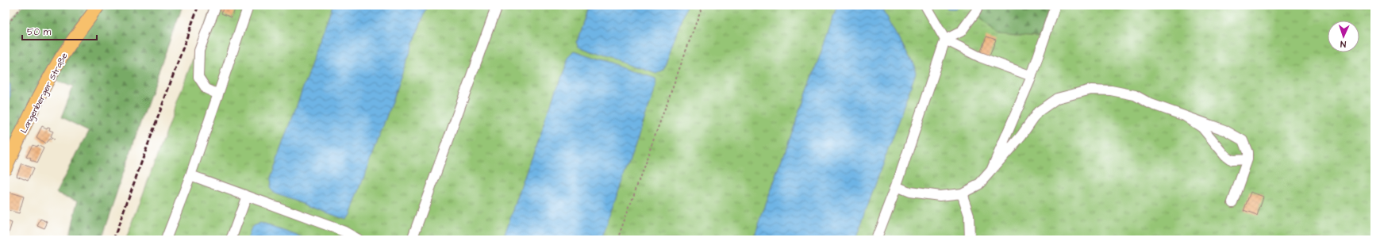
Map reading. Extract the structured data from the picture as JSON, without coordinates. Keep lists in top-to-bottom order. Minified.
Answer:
{"streets":{"main road":["Langenberger Straße"]},"scale_bar":"50 m","north":"bottom"}
